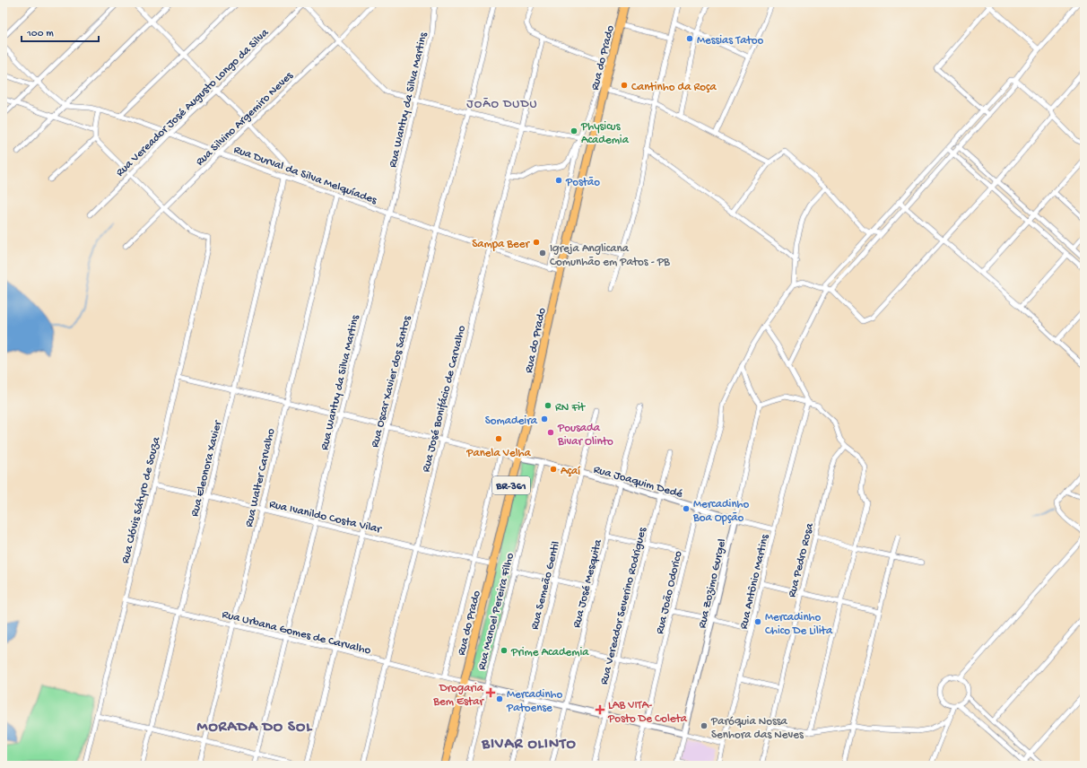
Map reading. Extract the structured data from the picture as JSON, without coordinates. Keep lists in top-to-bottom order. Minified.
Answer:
{"streets":{"main road":["Rua do Prado","BR-361"],"street":["Rua Wantuy da Silva Martins","Rua Vereador José Augusto Longo da Silva","Rua Silvino Argemiro Neves","Rua Durval da Silva Melquíades","Rua Oscar Xavier dos Santos","Rua José Bonifácio de Carvalho","Rua Eleonora Xavier","Rua Walter Carvalho","Rua Joaquim Dedé","Rua Clóvis Sátyro de Souza","Rua Ivanildo Costa Vilar","Rua Pedro Rosa","Rua Antônio Martins","Rua José Mesquita","Rua Zozimo Gurgel","Rua Semeão Gentil","Rua João Odorico","Rua Vereador Severino Rodrigues","Rua Manoel Pereira Filho","Rua Urbana Gomes de Carvalho"]},"crossings":[["Rua do Prado","Rua Durval da Silva Melquíades"],["Rua do Prado","Rua Joaquim Dedé"],["Rua do Prado","BR-361"],["Rua do Prado","Rua Ivanildo Costa Vilar"],["Rua do Prado","Rua Urbana Gomes de Carvalho"],["Rua Wantuy da Silva Martins","Rua Durval da Silva Melquíades"],["Rua Wantuy da Silva Martins","Rua Ivanildo Costa Vilar"],["Rua Wantuy da Silva Martins","Rua Urbana Gomes de Carvalho"],["Rua Vereador José Augusto Longo da Silva","Rua Durval da Silva Melquíades"],["Rua Silvino Argemiro Neves","Rua Durval da Silva Melquíades"],["Rua Silvino Argemiro Neves","Rua Clóvis Sátyro de Souza"],["Rua Durval da Silva Melquíades","Rua Oscar Xavier dos Santos"],["Rua Durval da Silva Melquíades","Rua José Bonifácio de Carvalho"],["Rua Durval da Silva Melquíades","Rua Eleonora Xavier"],["Rua Durval da Silva Melquíades","Rua Walter Carvalho"],["Rua Oscar Xavier dos Santos","Rua Ivanildo Costa Vilar"],["Rua Oscar Xavier dos Santos","Rua Urbana Gomes de Carvalho"],["Rua José Bonifácio de Carvalho","Rua Ivanildo Costa Vilar"],["Rua José Bonifácio de Carvalho","Rua Urbana Gomes de Carvalho"],["Rua Eleonora Xavier","Rua Ivanildo Costa Vilar"],["Rua Eleonora Xavier","Rua Urbana Gomes de Carvalho"],["Rua Walter Carvalho","Rua Ivanildo Costa Vilar"],["Rua Walter Carvalho","Rua Urbana Gomes de Carvalho"],["Rua Joaquim Dedé","Rua Antônio Martins"],["Rua Joaquim Dedé","Rua José Mesquita"],["Rua Joaquim Dedé","Rua Zozimo Gurgel"],["Rua Joaquim Dedé","Rua Semeão Gentil"],["Rua Joaquim Dedé","Rua João Odorico"],["Rua Joaquim Dedé","Rua Vereador Severino Rodrigues"],["Rua Joaquim Dedé","Rua Manoel Pereira Filho"],["BR-361","Rua Urbana Gomes de Carvalho"],["Rua Clóvis Sátyro de Souza","Rua Ivanildo Costa Vilar"],["Rua Clóvis Sátyro de Souza","Rua Urbana Gomes de Carvalho"]],"districts":["JOÃO DUDU","MORADA DO SOL","BIVAR OLINTO"],"places":{"other":["Messias Tatoo","Cantinho da Roça","Physicus Academia","Postão","Sampa Beer","Igreja Anglicana Comunhão em Patos - PB","RN Fit","Somadeira","Pousada Bivar Olinto","Panela Velha","Açaí","Mercadinho Boa Opção","Mercadinho Chico De Lilita","Prime Academia","Mercadinho Patoense","Paróquia Nossa Senhora das Neves"],"health":["Drogaria Bem Estar","LAB VITA- Posto De Coleta"]},"scale_bar":"100 m"}
